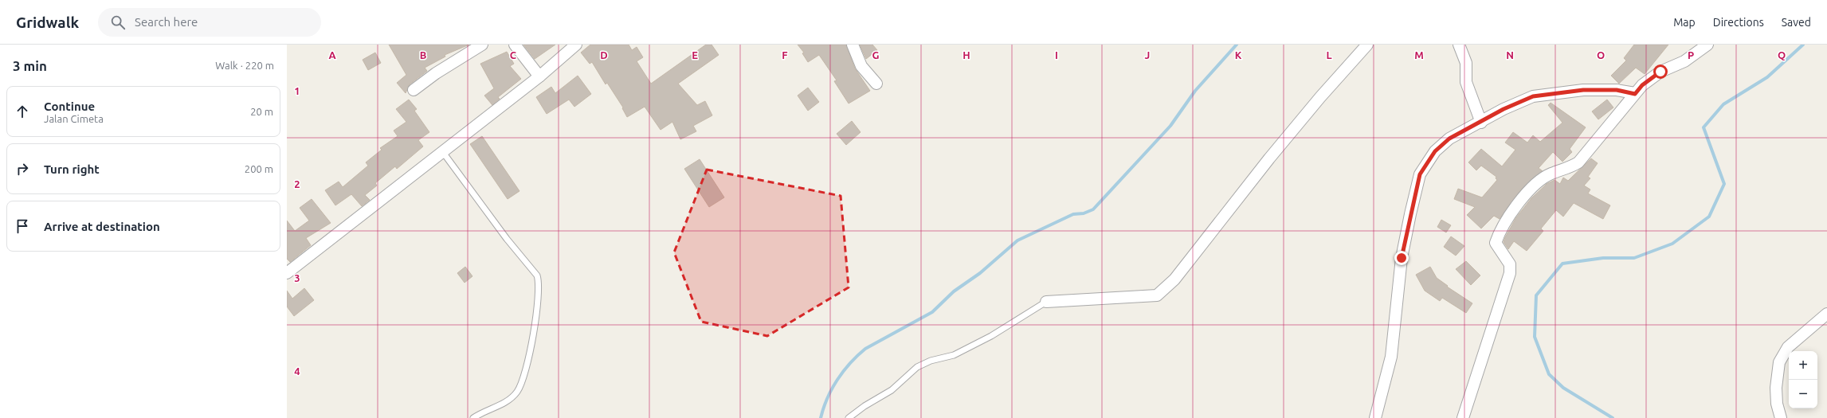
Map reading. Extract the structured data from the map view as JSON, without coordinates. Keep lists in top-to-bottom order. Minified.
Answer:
{"page":{"header":"Gridwalk","search":"Search here","nav":["Map","Directions","Saved"],"heading":["3 min","Walk · 220 m"],"list":[["Continue","Jalan Cimeta","20 m"],["Turn right","200 m"],"Arrive at destination"],"map_buttons":["+","−"]},"grid":{"columns":["A","B","C","D","E","F","G","H","I","J","K","L","M","N","O","P","Q"],"rows":["1","2","3","4"]}}
